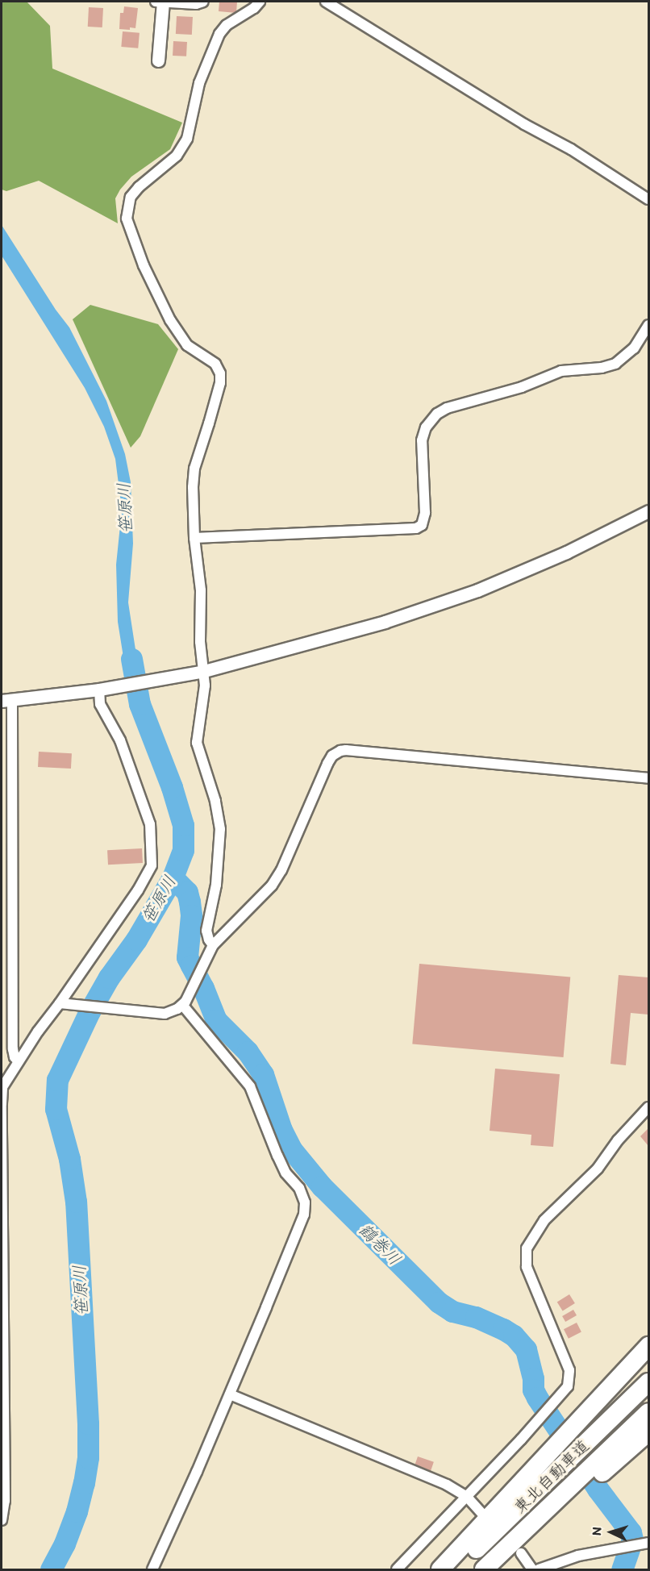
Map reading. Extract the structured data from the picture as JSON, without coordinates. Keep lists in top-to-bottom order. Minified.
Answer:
{"streets":{"highway":["東北自動車道"]},"water":["笹原川","鶴巻川"],"north":"left"}
